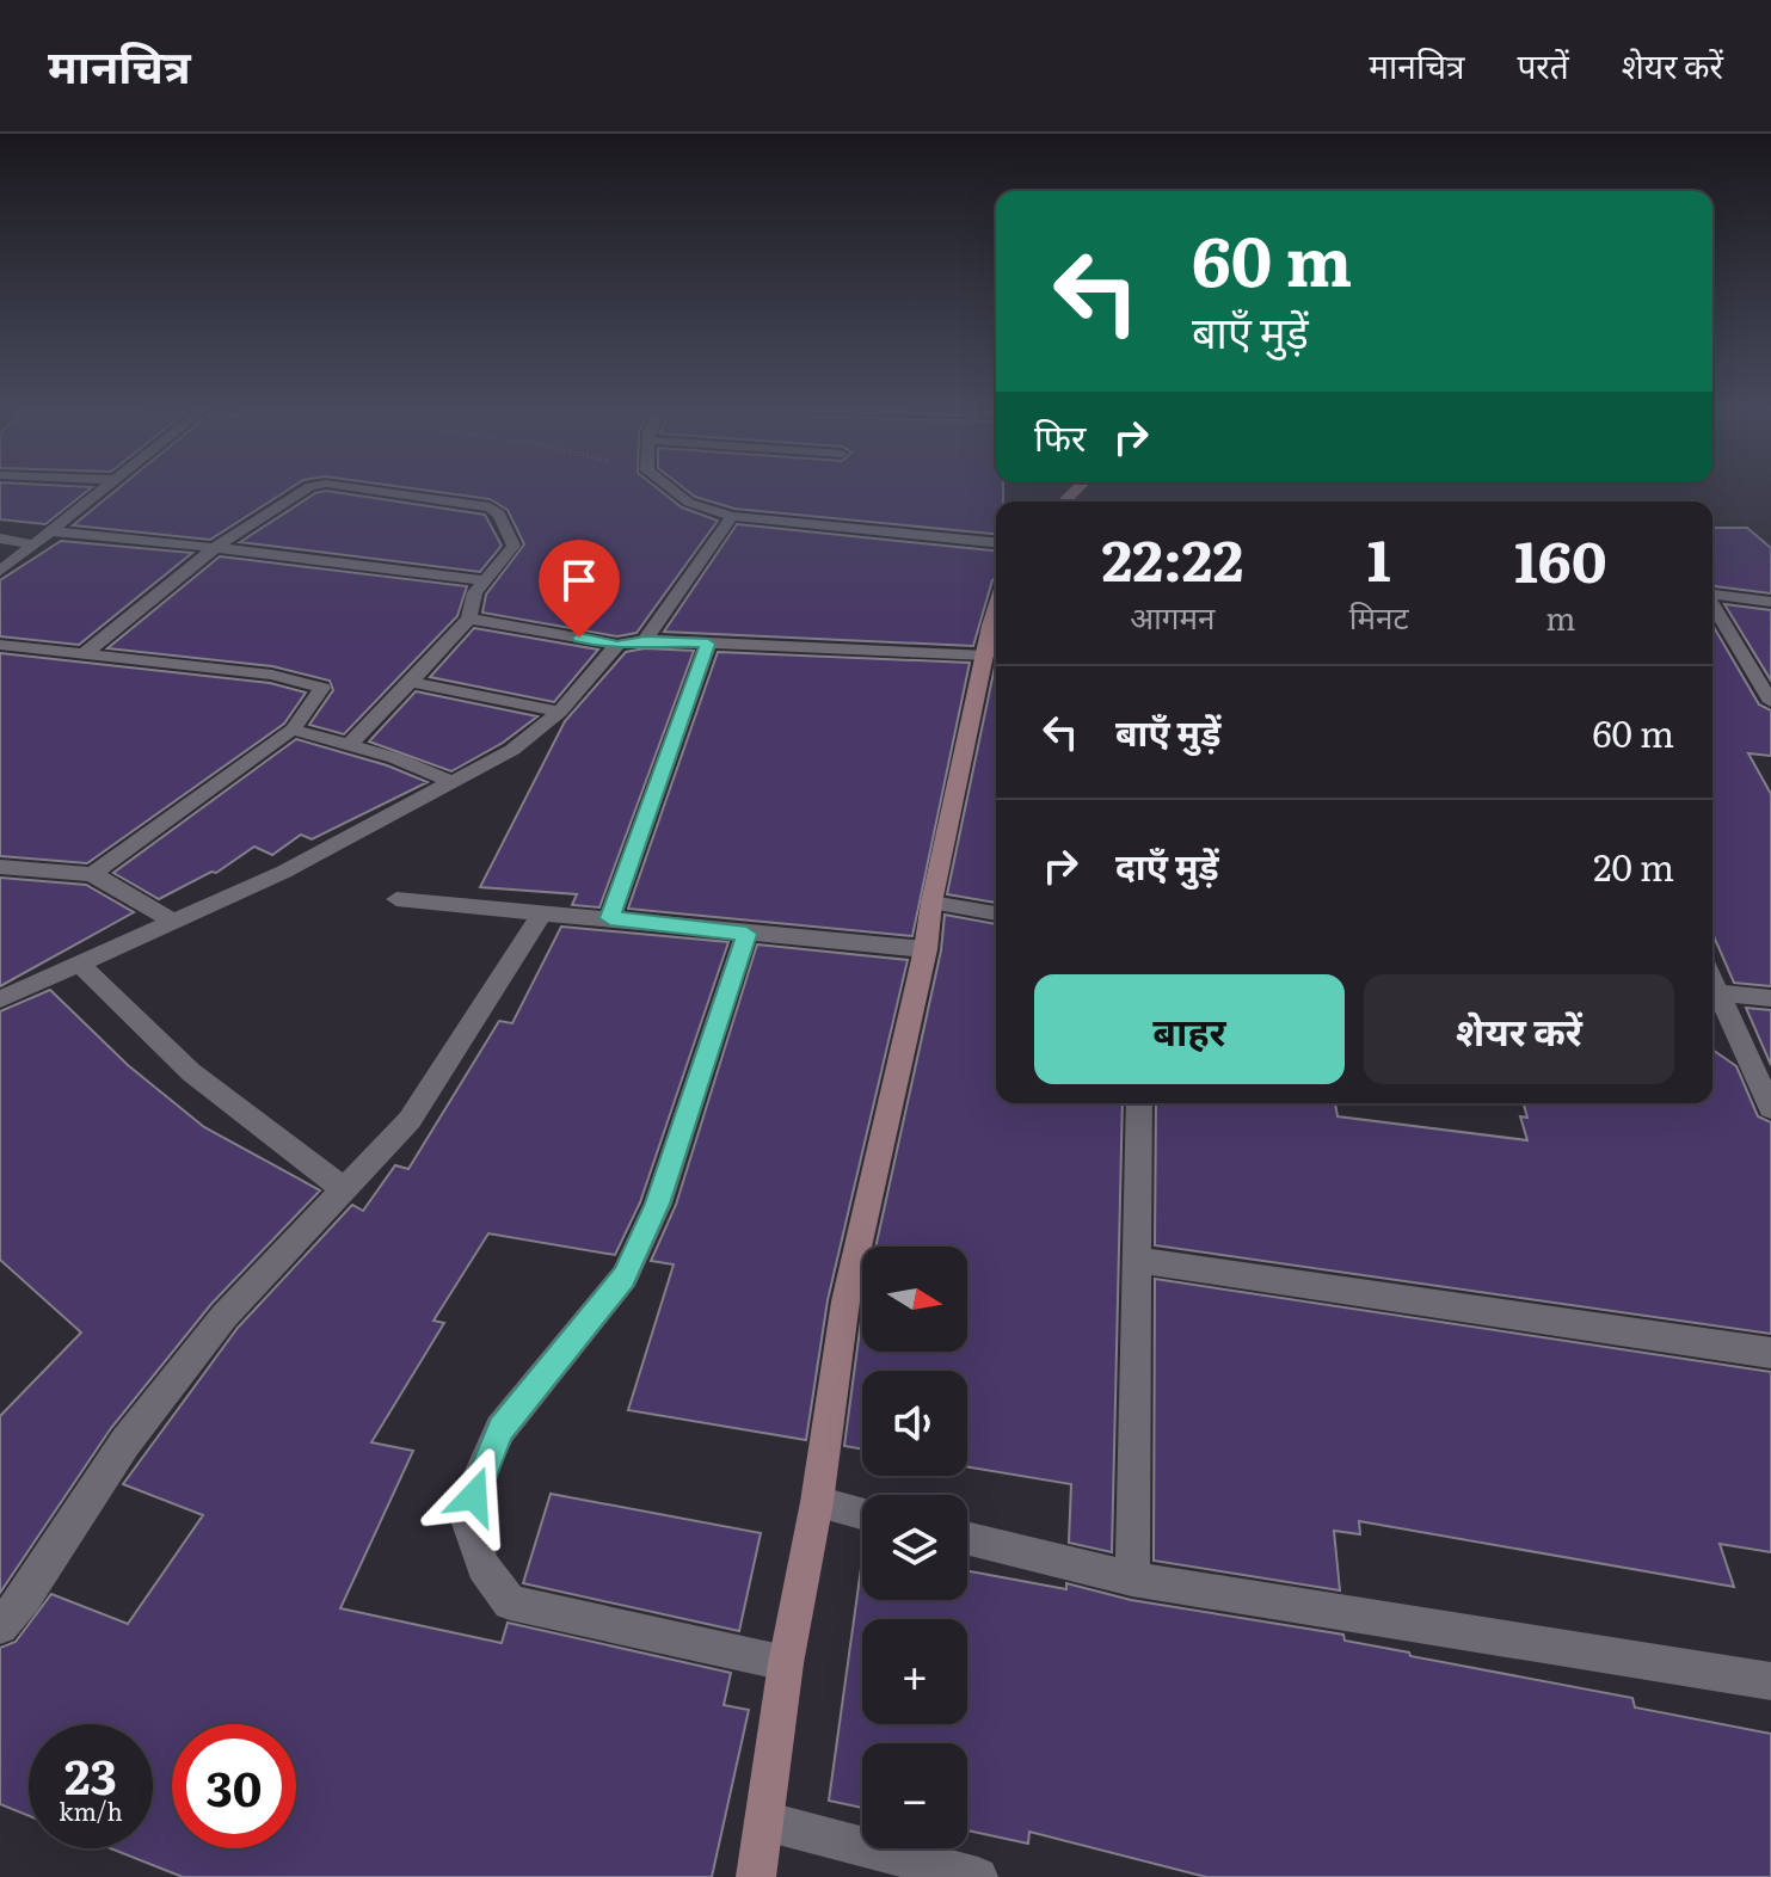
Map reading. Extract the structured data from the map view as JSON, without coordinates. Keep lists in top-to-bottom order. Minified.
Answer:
{"north":"right","page":{"header":"मानचित्र","nav":["मानचित्र","परतें","शेयर करें"],"turn":["60 m","बाएँ मुड़ें"],"then":"फिर","eta":["22:22","आगमन","1","मिनट","160","m"],"list":[{"name":"बाएँ मुड़ें","value":"60 m"},{"name":"दाएँ मुड़ें","value":"20 m"}],"buttons":["बाहर","शेयर करें"],"map_buttons":["+","−"],"speed":"23 km/h","limit":"30"}}
